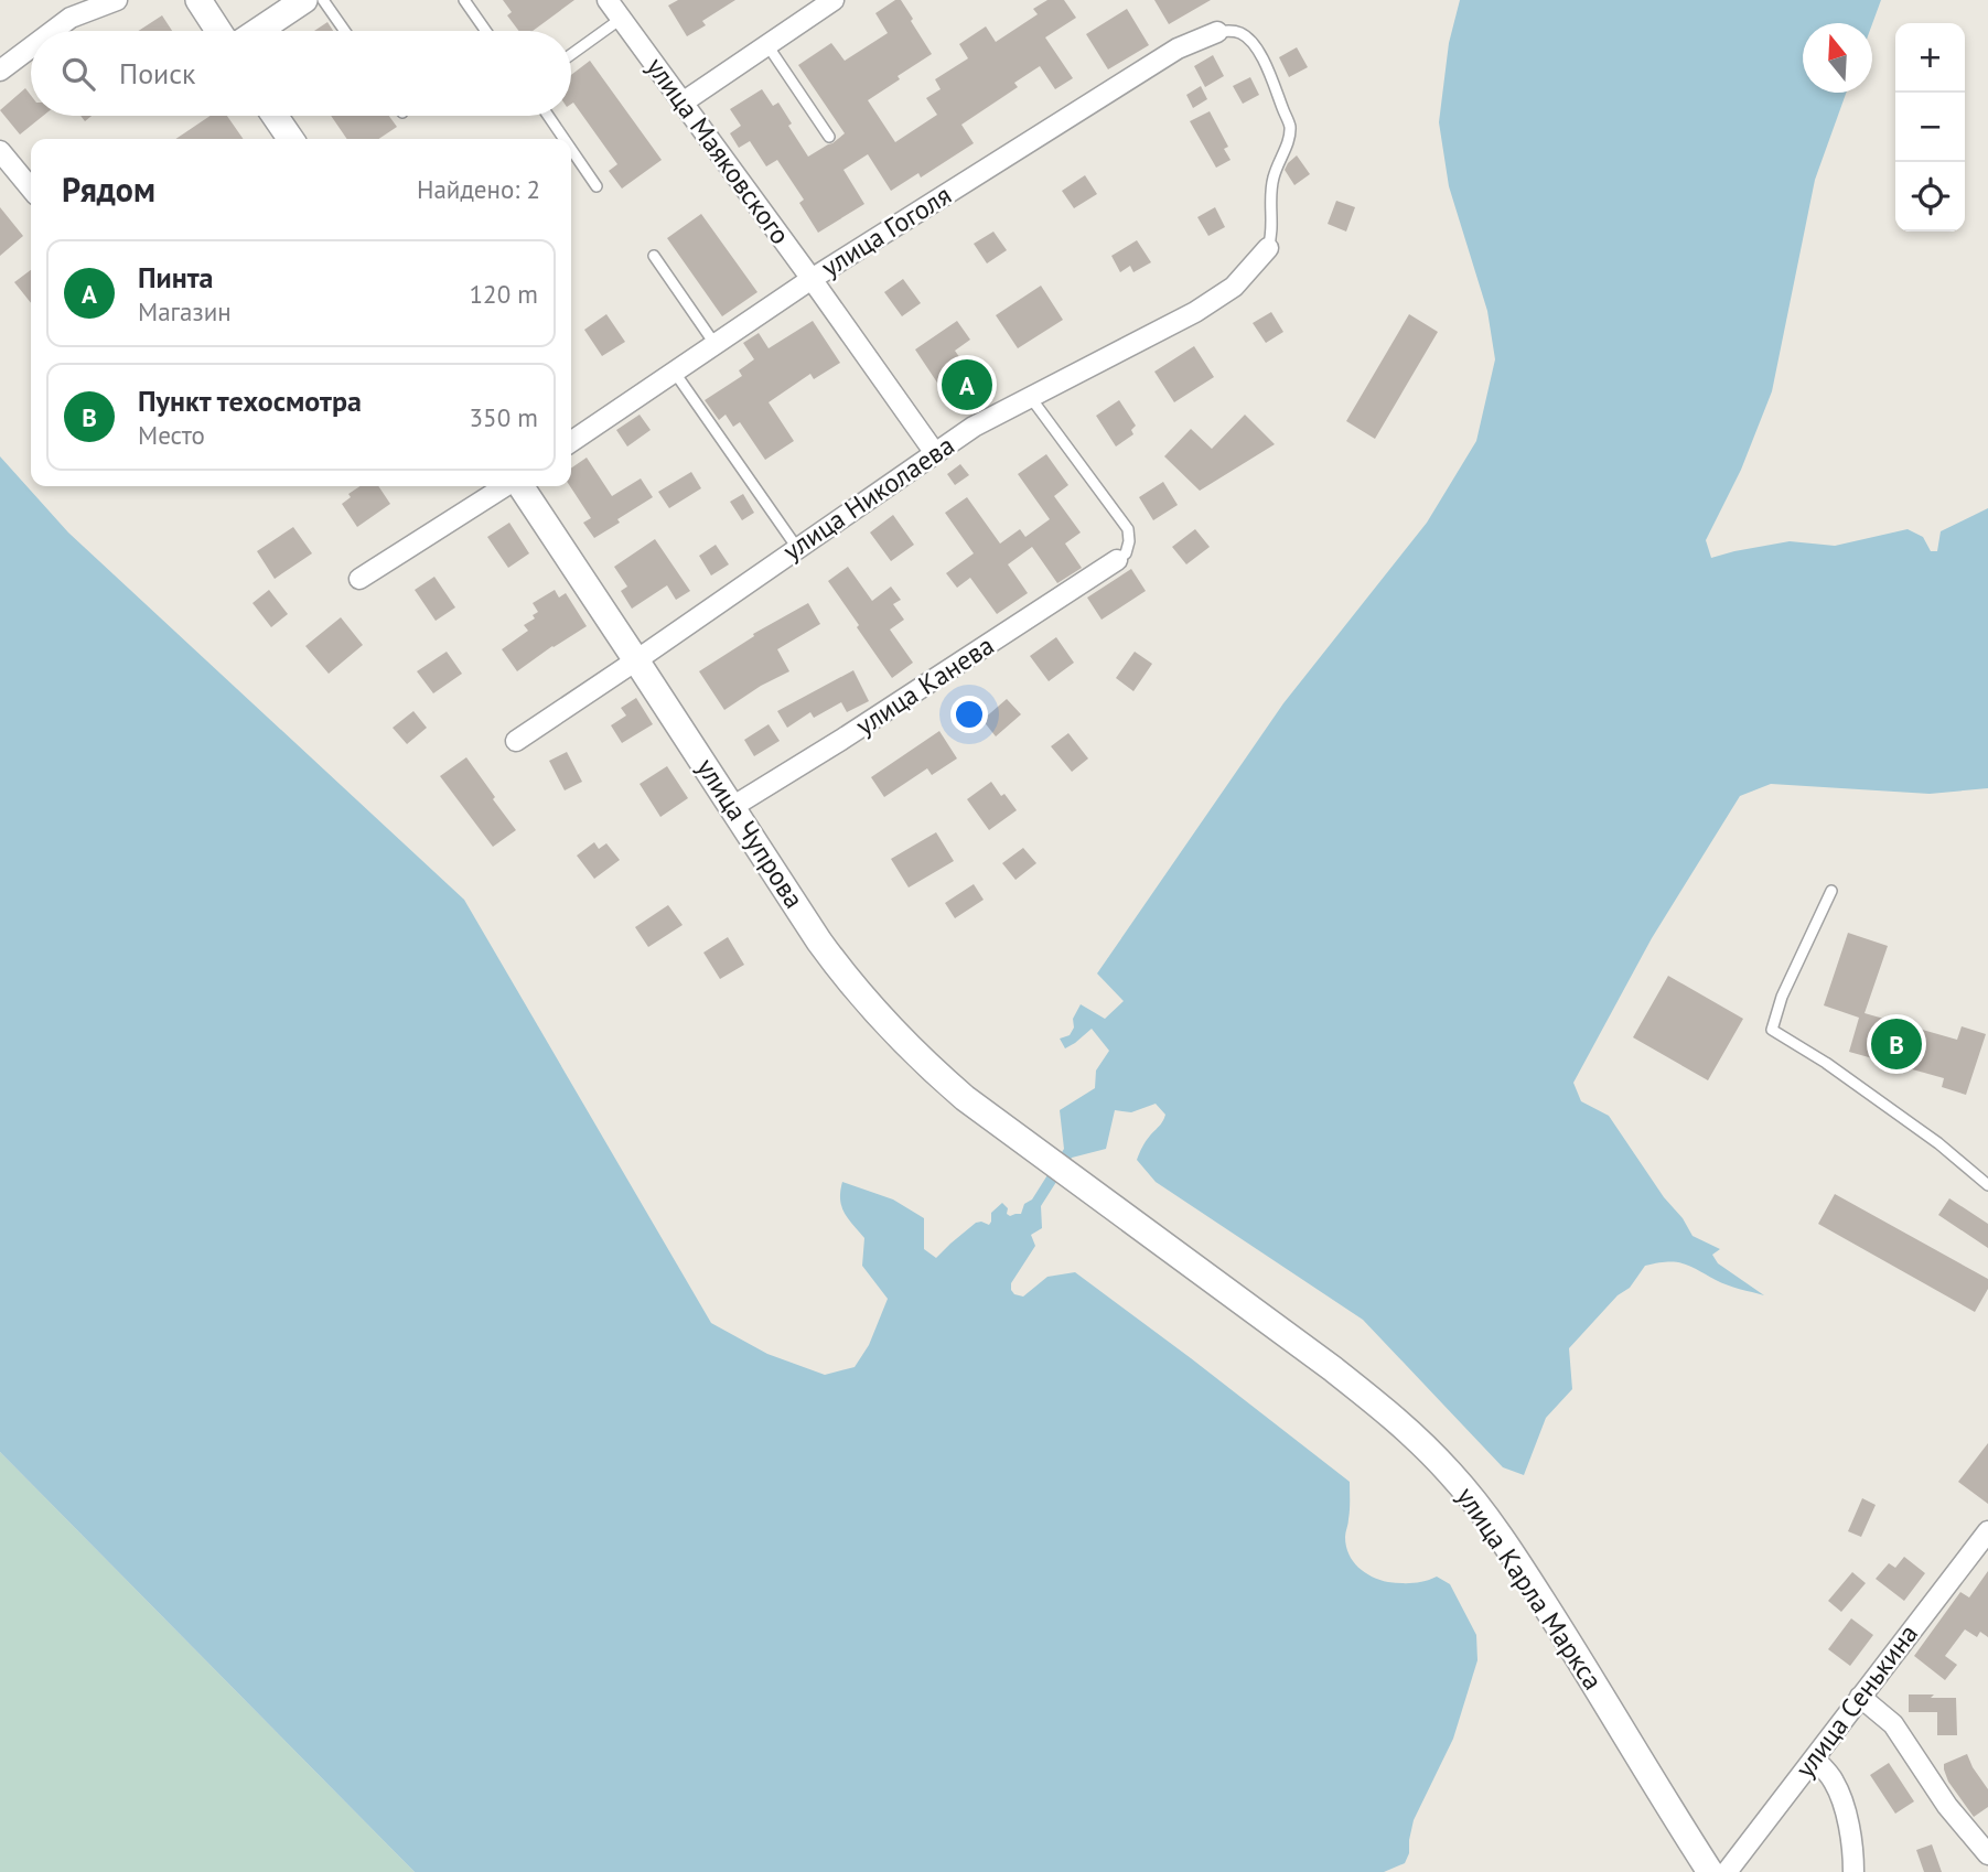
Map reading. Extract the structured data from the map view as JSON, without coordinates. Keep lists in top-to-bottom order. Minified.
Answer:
{"streets":{"street":["улица Маяковского","улица Гоголя","улица Николаева","улица Канева","улица Чупрова","улица Карла Маркса","улица Сенькина"]},"crossings":[["улица Маяковского","улица Гоголя"],["улица Маяковского","улица Николаева"],["улица Николаева","улица Чупрова"],["улица Канева","улица Чупрова"],["улица Чупрова","улица Карла Маркса"]],"north":"top","page":{"map_buttons":["+","−"],"search":"Поиск","heading":["Рядом","Найдено: 2"],"list":[{"mark":"A","name":"Пинта","note":"Магазин","value":"120 m"},{"mark":"B","name":"Пункт техосмотра","note":"Место","value":"350 m"}],"pins":["A","B"]}}
